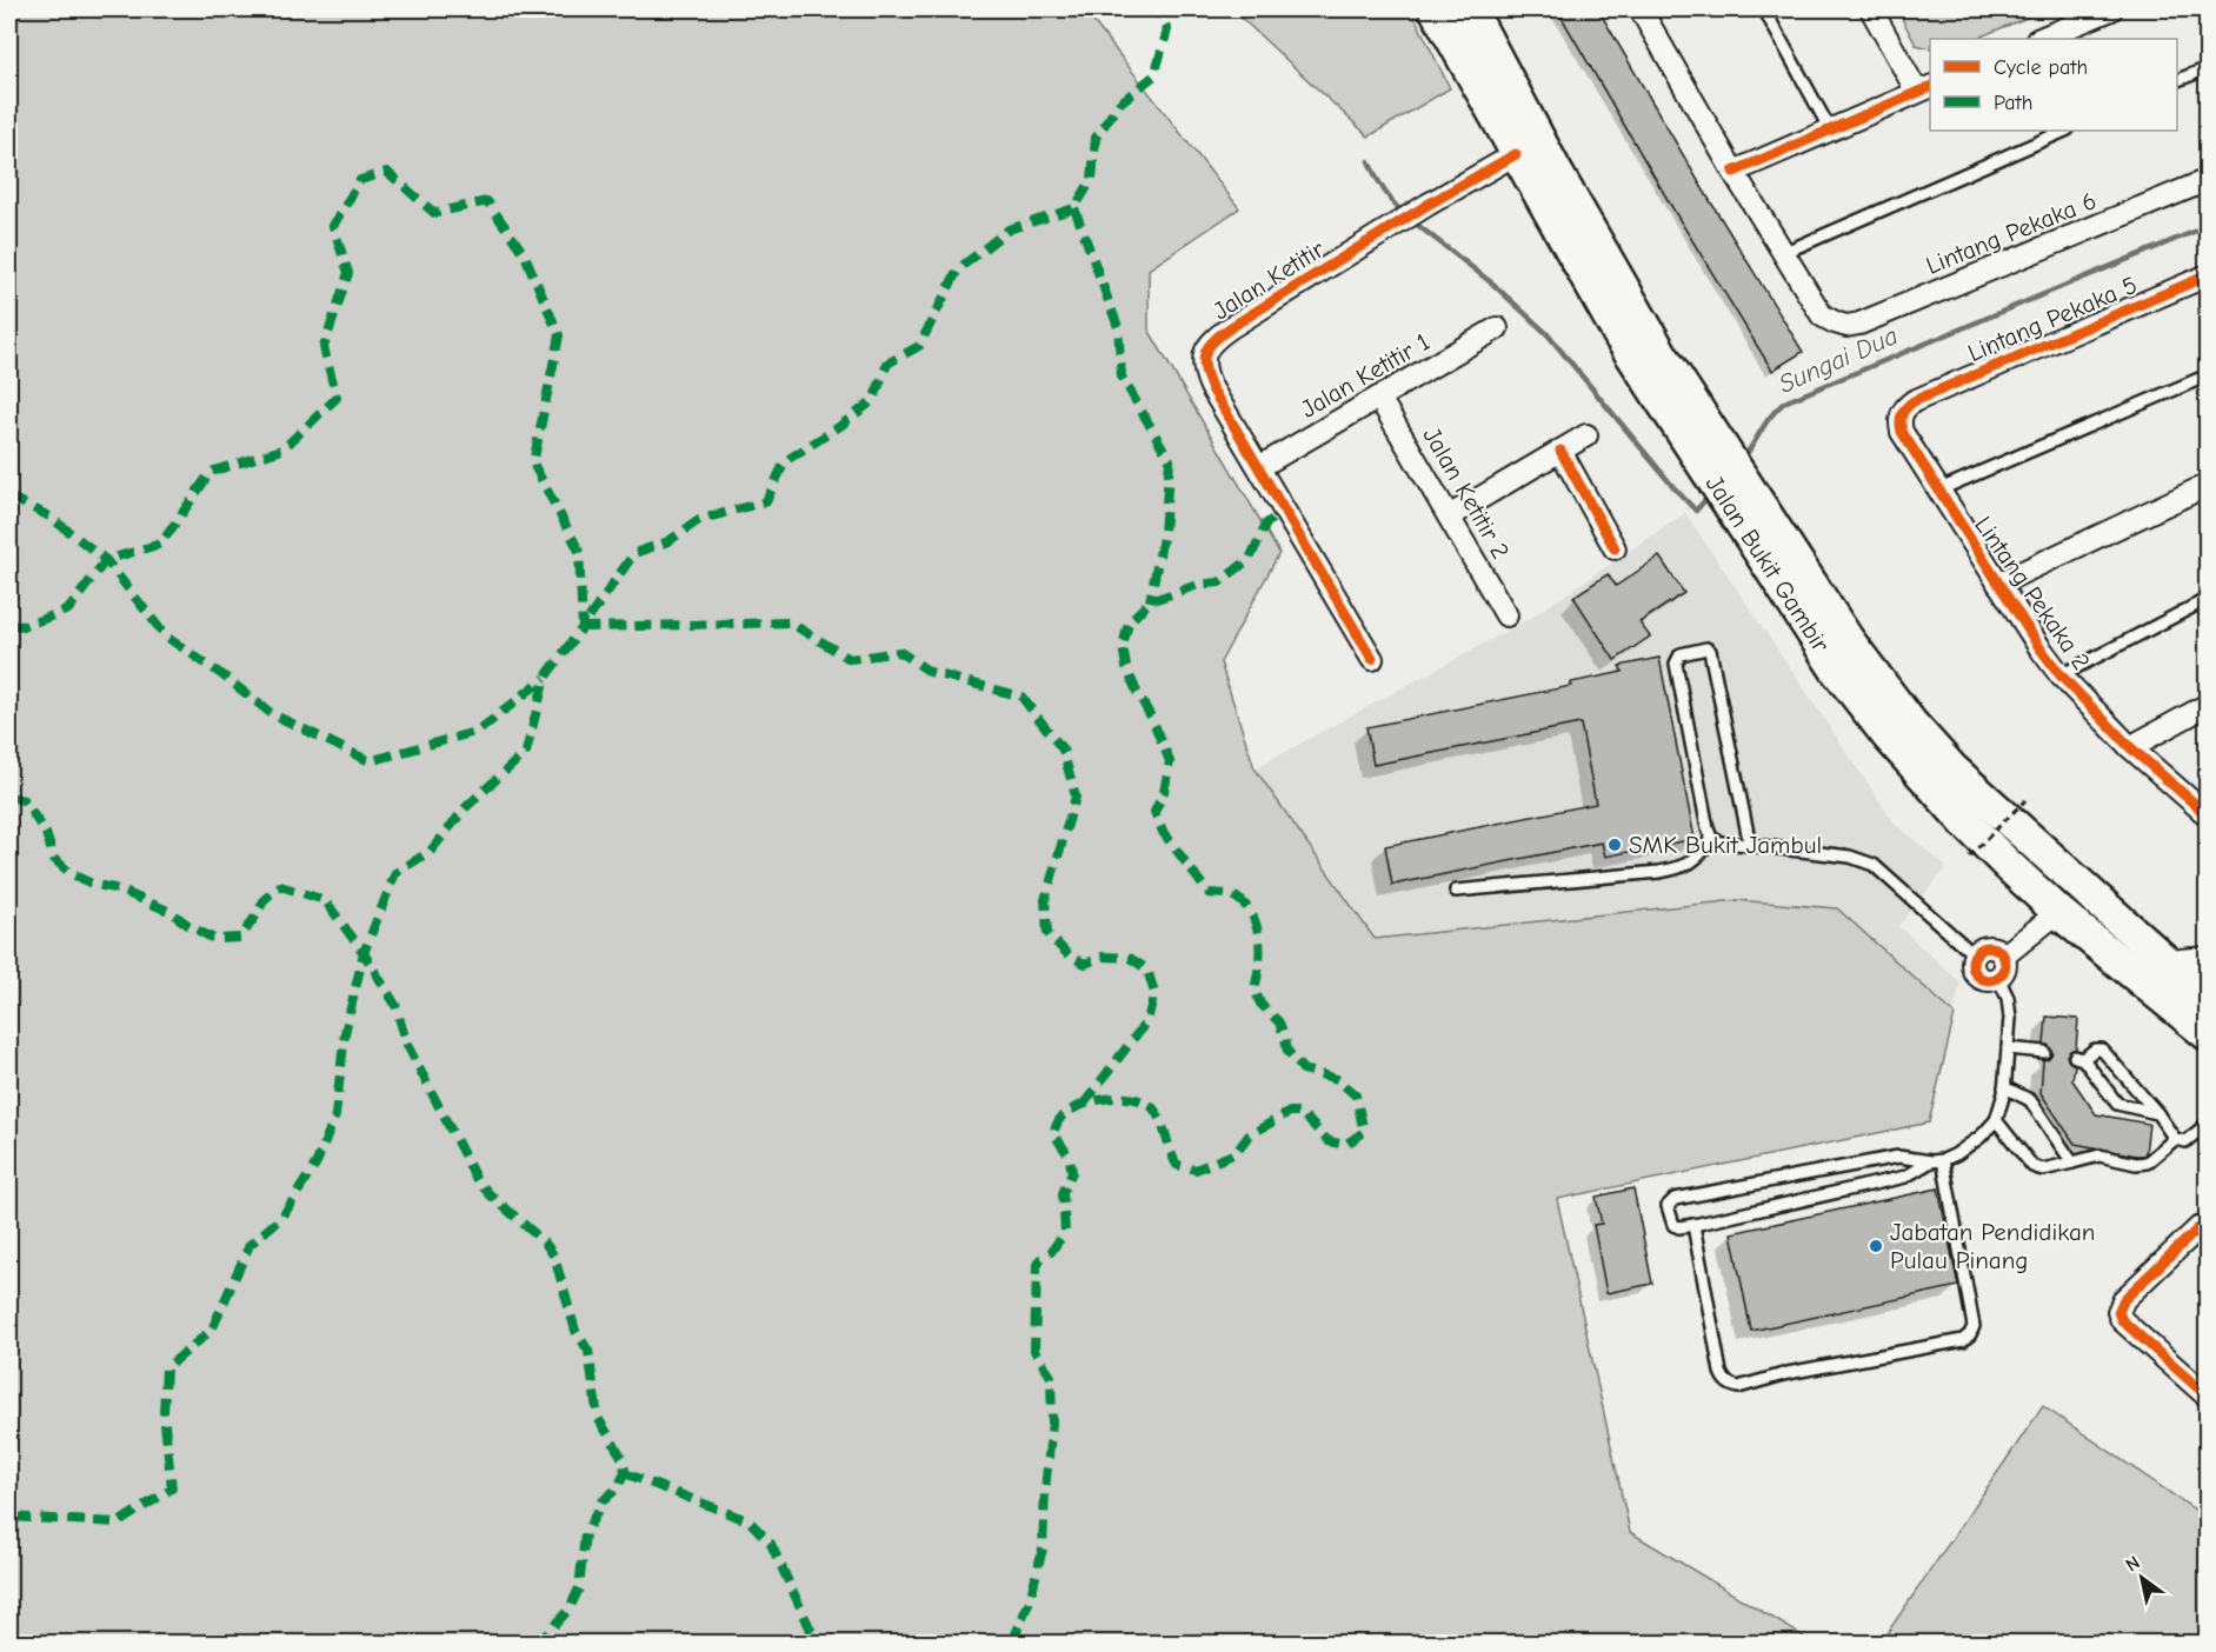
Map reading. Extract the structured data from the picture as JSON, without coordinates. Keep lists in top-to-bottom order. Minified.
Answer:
{"streets":{"main road":["Jalan Bukit Gambir"],"street":["Lintang Pekaka 6","Jalan Ketitir","Lintang Pekaka 5","Jalan Ketitir 1","Jalan Ketitir 2","Lintang Pekaka 2"]},"crossings":[["Jalan Ketitir","Jalan Ketitir 1"],["Jalan Ketitir","Jalan Bukit Gambir"],["Lintang Pekaka 5","Lintang Pekaka 2"],["Jalan Ketitir 1","Jalan Ketitir 2"]],"water":["Sungai Dua"],"places":["SMK Bukit Jambul","Jabatan Pendidikan Pulau Pinang"],"legend":["Cycle path","Path"],"north":"top left"}
